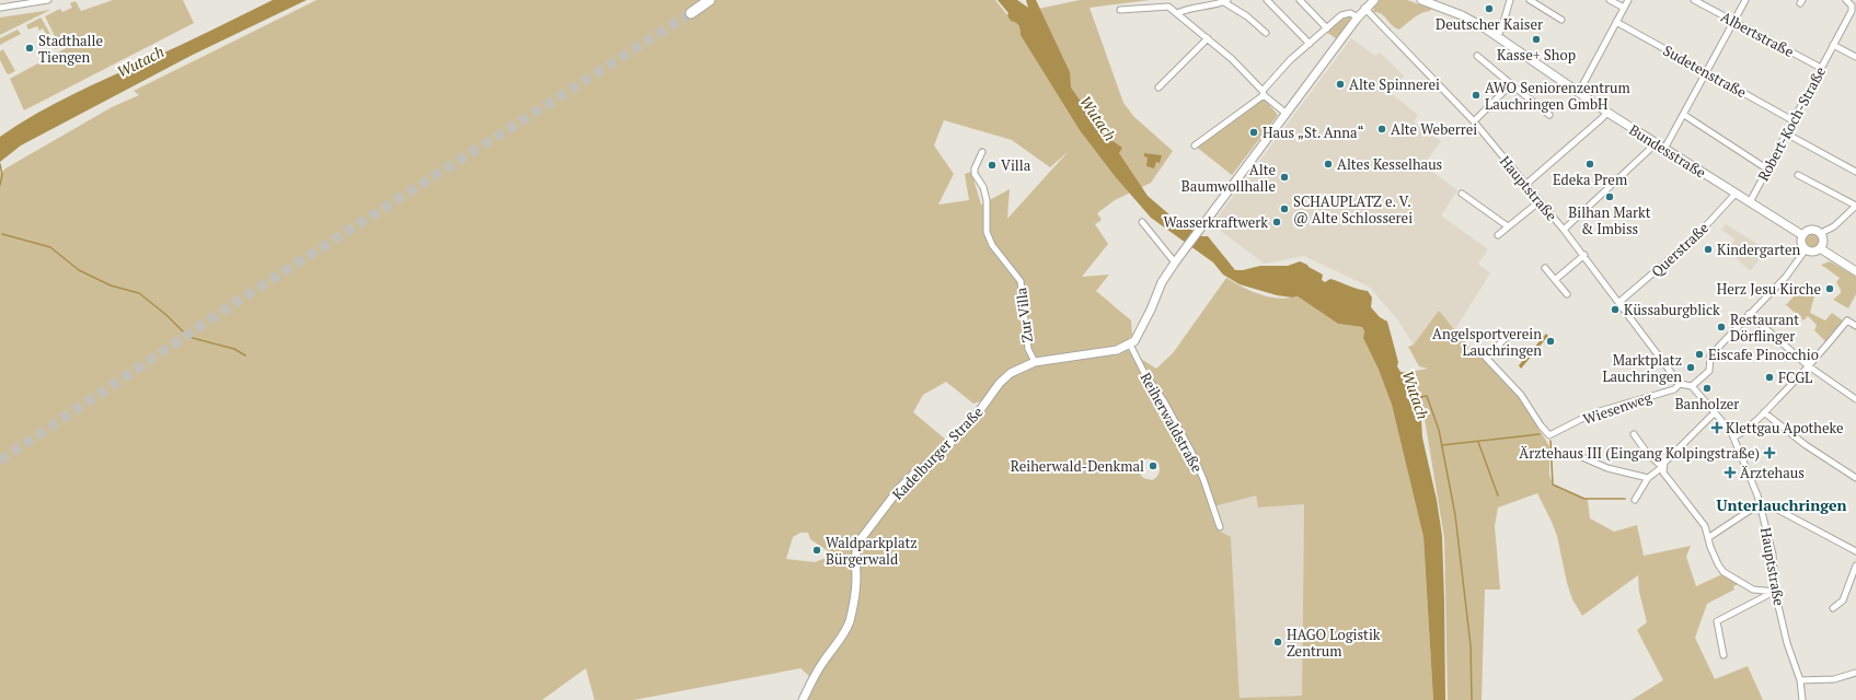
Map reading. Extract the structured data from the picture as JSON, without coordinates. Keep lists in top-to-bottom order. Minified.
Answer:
{"streets":{"main road":["Bundesstraße","Kadelburger Straße"],"street":["Albertstraße","Sudetenstraße","Robert-Koch-Straße","Hauptstraße","Querstraße","Zur Villa","Wiesenweg","Reiherwaldstraße"]},"crossings":[["Albertstraße","Robert-Koch-Straße"],["Sudetenstraße","Robert-Koch-Straße"],["Robert-Koch-Straße","Bundesstraße"],["Bundesstraße","Querstraße"],["Hauptstraße","Querstraße"],["Hauptstraße","Wiesenweg"],["Zur Villa","Kadelburger Straße"],["Reiherwaldstraße","Kadelburger Straße"]],"districts":["Unterlauchringen"],"water":["Wutach"],"places":{"other":["Deutscher Kaiser","Kasse+ Shop","Stadthalle Tiengen","Alte Spinnerei","AWO Seniorenzentrum Lauchringen GmbH","Alte Weberrei","Haus „St. Anna“","Altes Kesselhaus","Edeka Prem","Villa","Alte Baumwollhalle","Bilhan Markt & Imbiss","SCHAUPLATZ e. V. @ Alte Schlosserei","Wasserkraftwerk","Kindergarten","Herz Jesu Kirche","Küssaburgblick","Restaurant Dörflinger","Angelsportverein Lauchringen","Eiscafe Pinocchio","Marktplatz Lauchringen","FCGL","Banholzer","Reiherwald-Denkmal","Waldparkplatz Bürgerwald","HAGO Logistik Zentrum"],"health":["Klettgau Apotheke","Ärztehaus III (Eingang Kolpingstraße)","Ärztehaus"]}}
